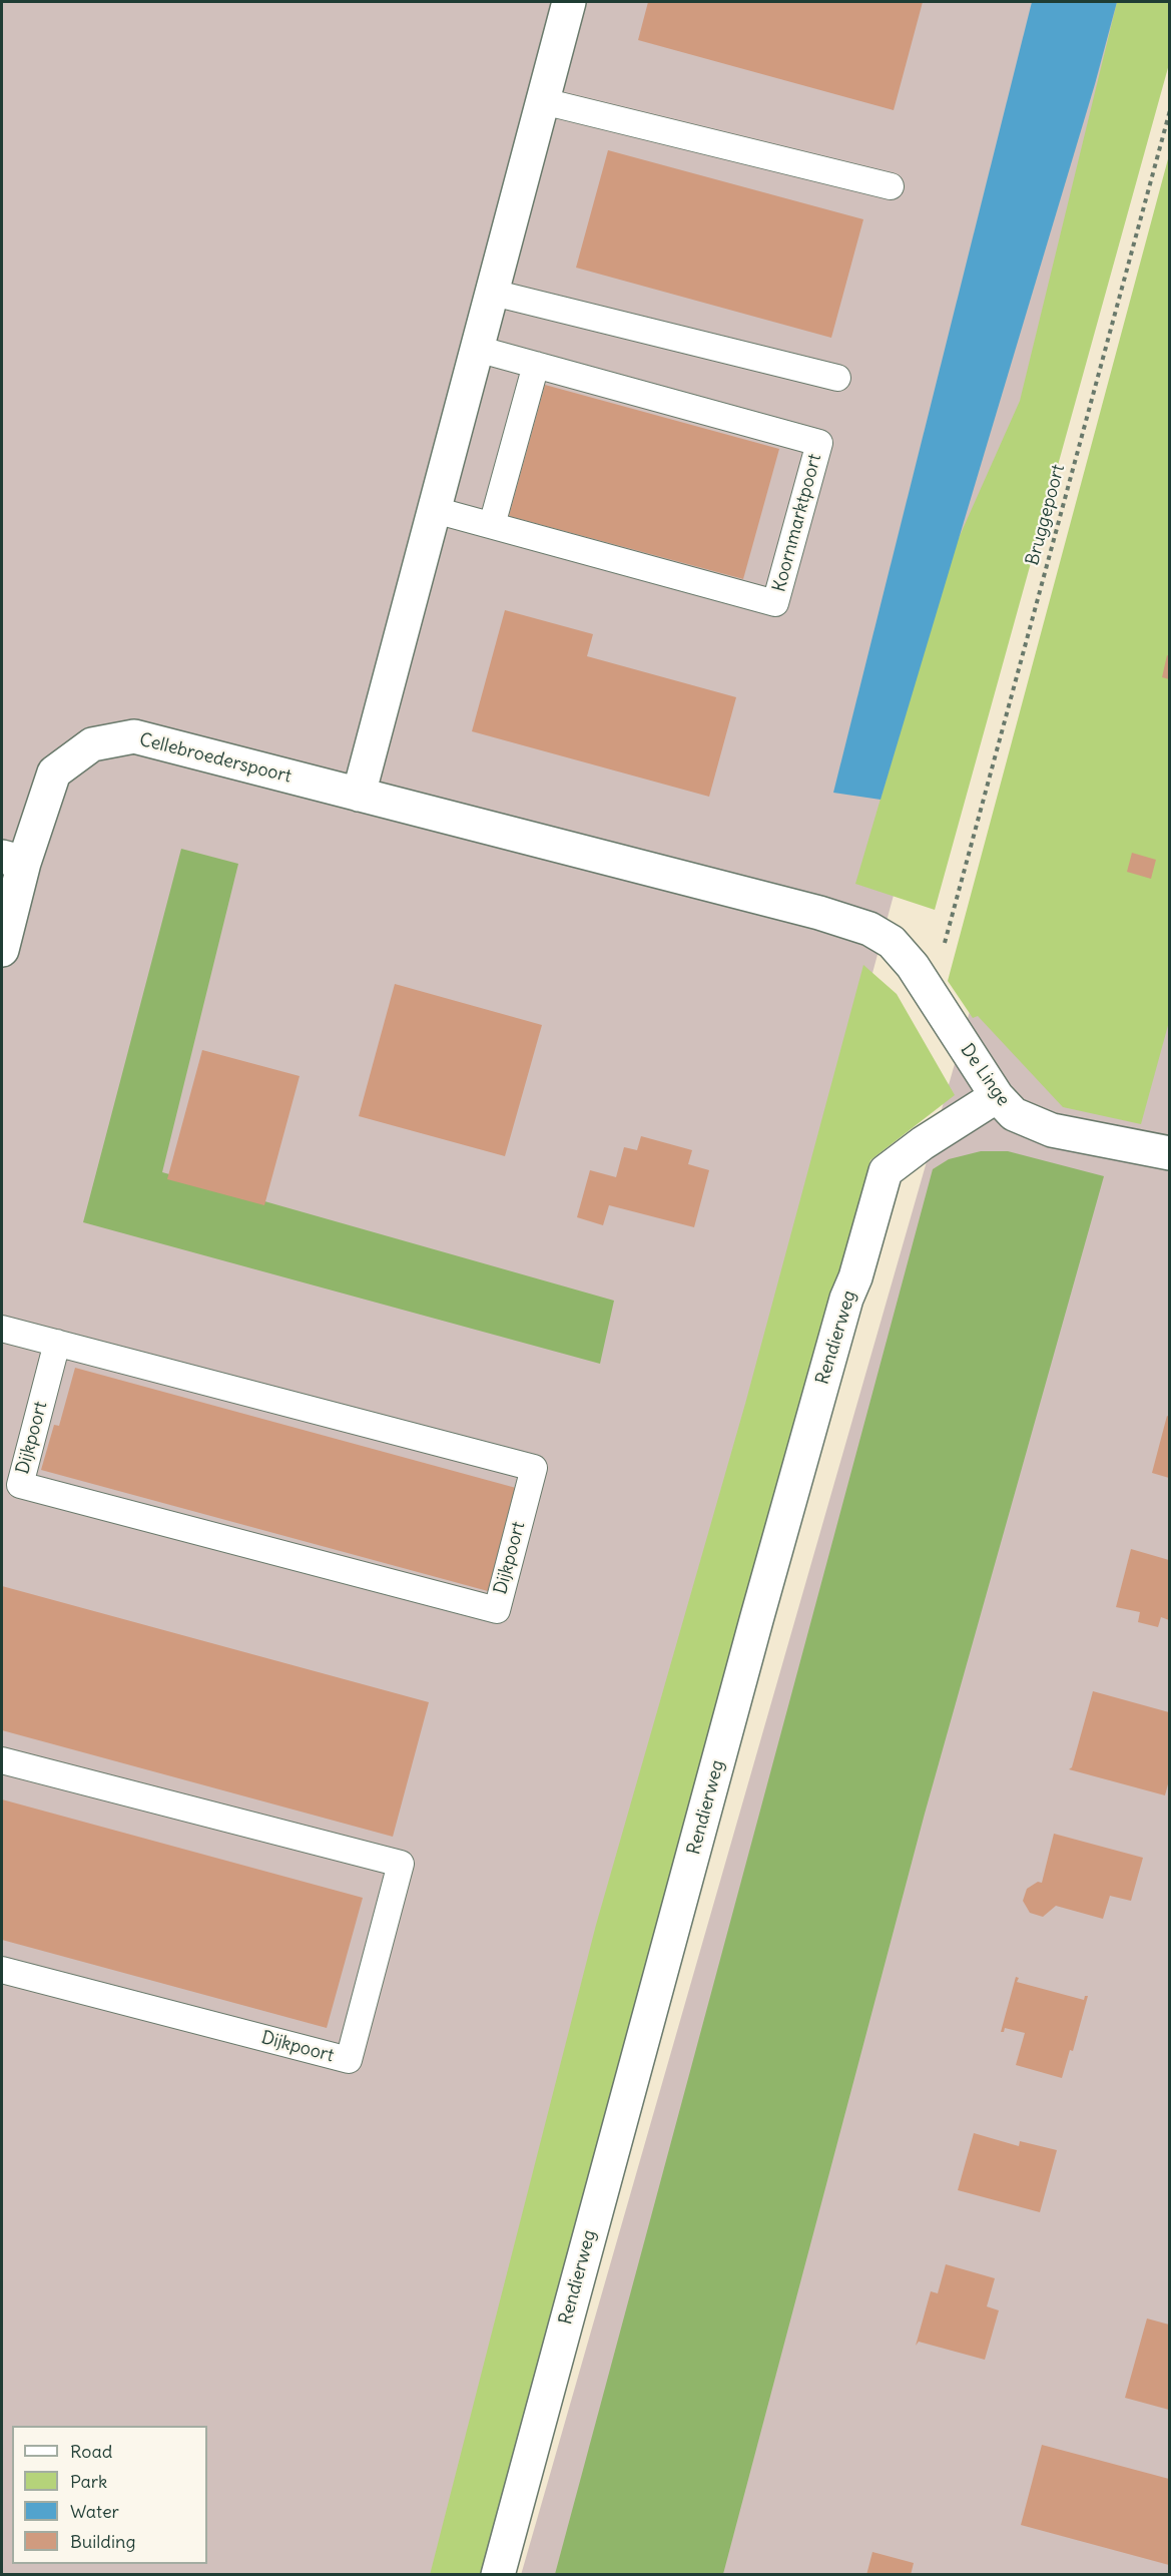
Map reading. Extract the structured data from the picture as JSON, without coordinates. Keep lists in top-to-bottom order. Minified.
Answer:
{"streets":{"street":["Cellebroederspoort","De Linge","Rendierweg"],"lane":["Koornmarktpoort","Dijkpoort"],"path":["Bruggepoort"]},"crossings":[["Cellebroederspoort","De Linge"],["De Linge","Rendierweg"]],"legend":["Road","Park","Water","Building"]}
